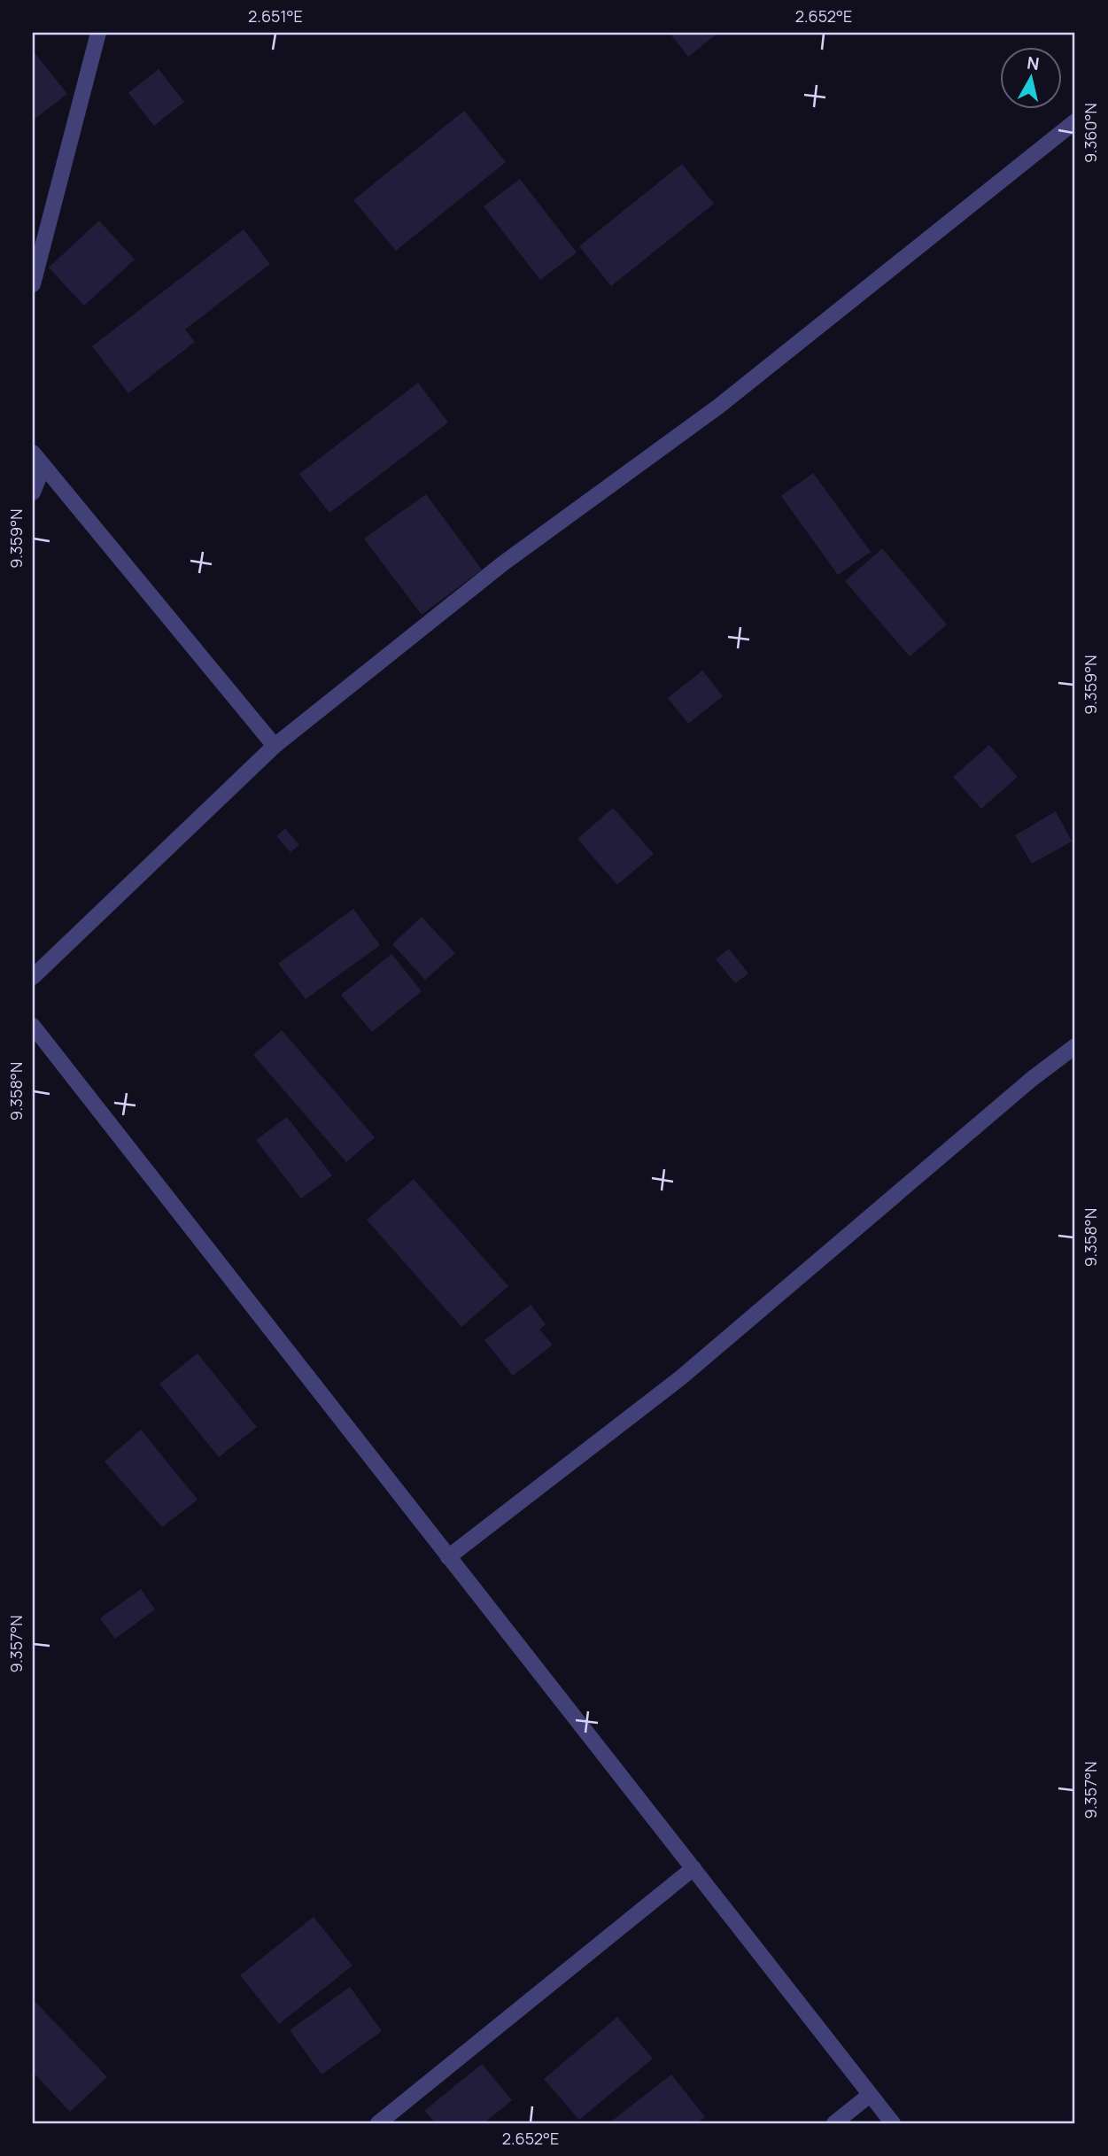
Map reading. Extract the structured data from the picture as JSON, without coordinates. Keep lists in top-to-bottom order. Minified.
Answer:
{"north":"top","coordinates":["2.651°E","2.652°E","9.360°N","9.359°N","9.358°N","9.357°N"]}
